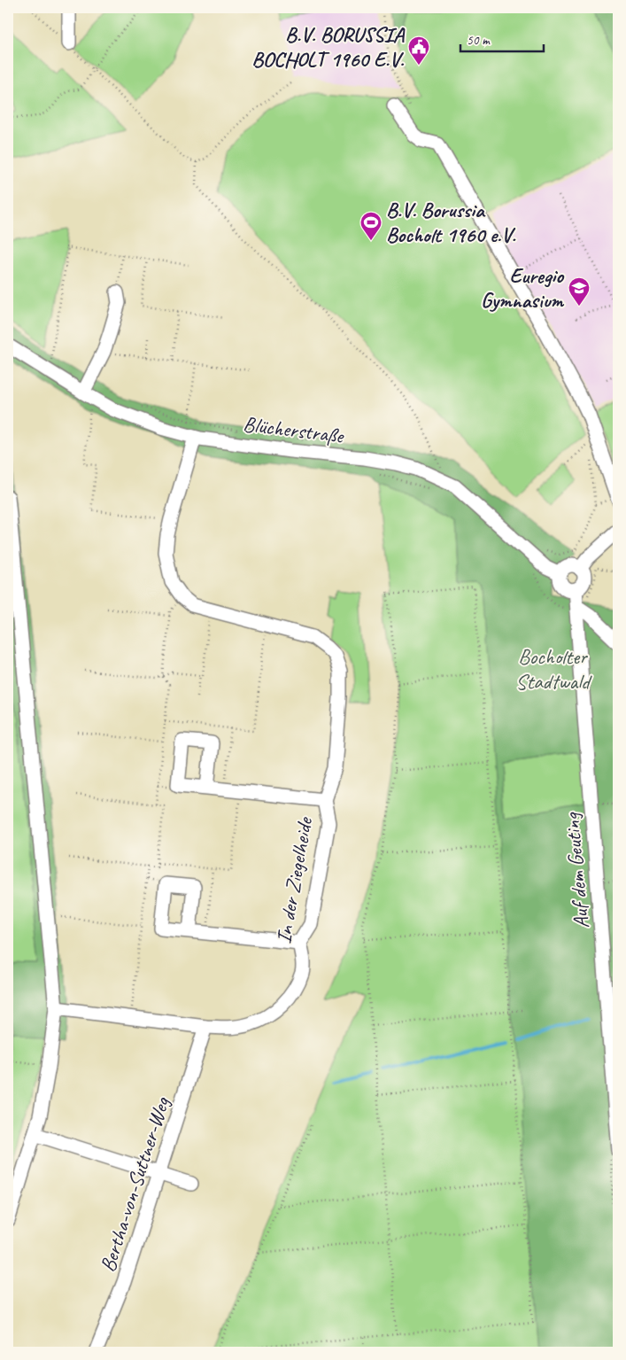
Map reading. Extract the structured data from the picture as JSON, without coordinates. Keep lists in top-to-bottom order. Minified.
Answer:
{"streets":{"street":["Blücherstraße","Auf dem Geuting","In der Ziegelheide","Bertha-von-Suttner-Weg"]},"crossings":[["Blücherstraße","Auf dem Geuting"],["In der Ziegelheide","Bertha-von-Suttner-Weg"]],"parks":["Bocholter Stadtwald"],"places":{"public building":["B.V. BORUSSIA BOCHOLT 1960 E.V."],"sports":["B.V. Borussia Bocholt 1960 e.V."],"school or university":["Euregio Gymnasium"]},"scale_bar":"50 m"}
